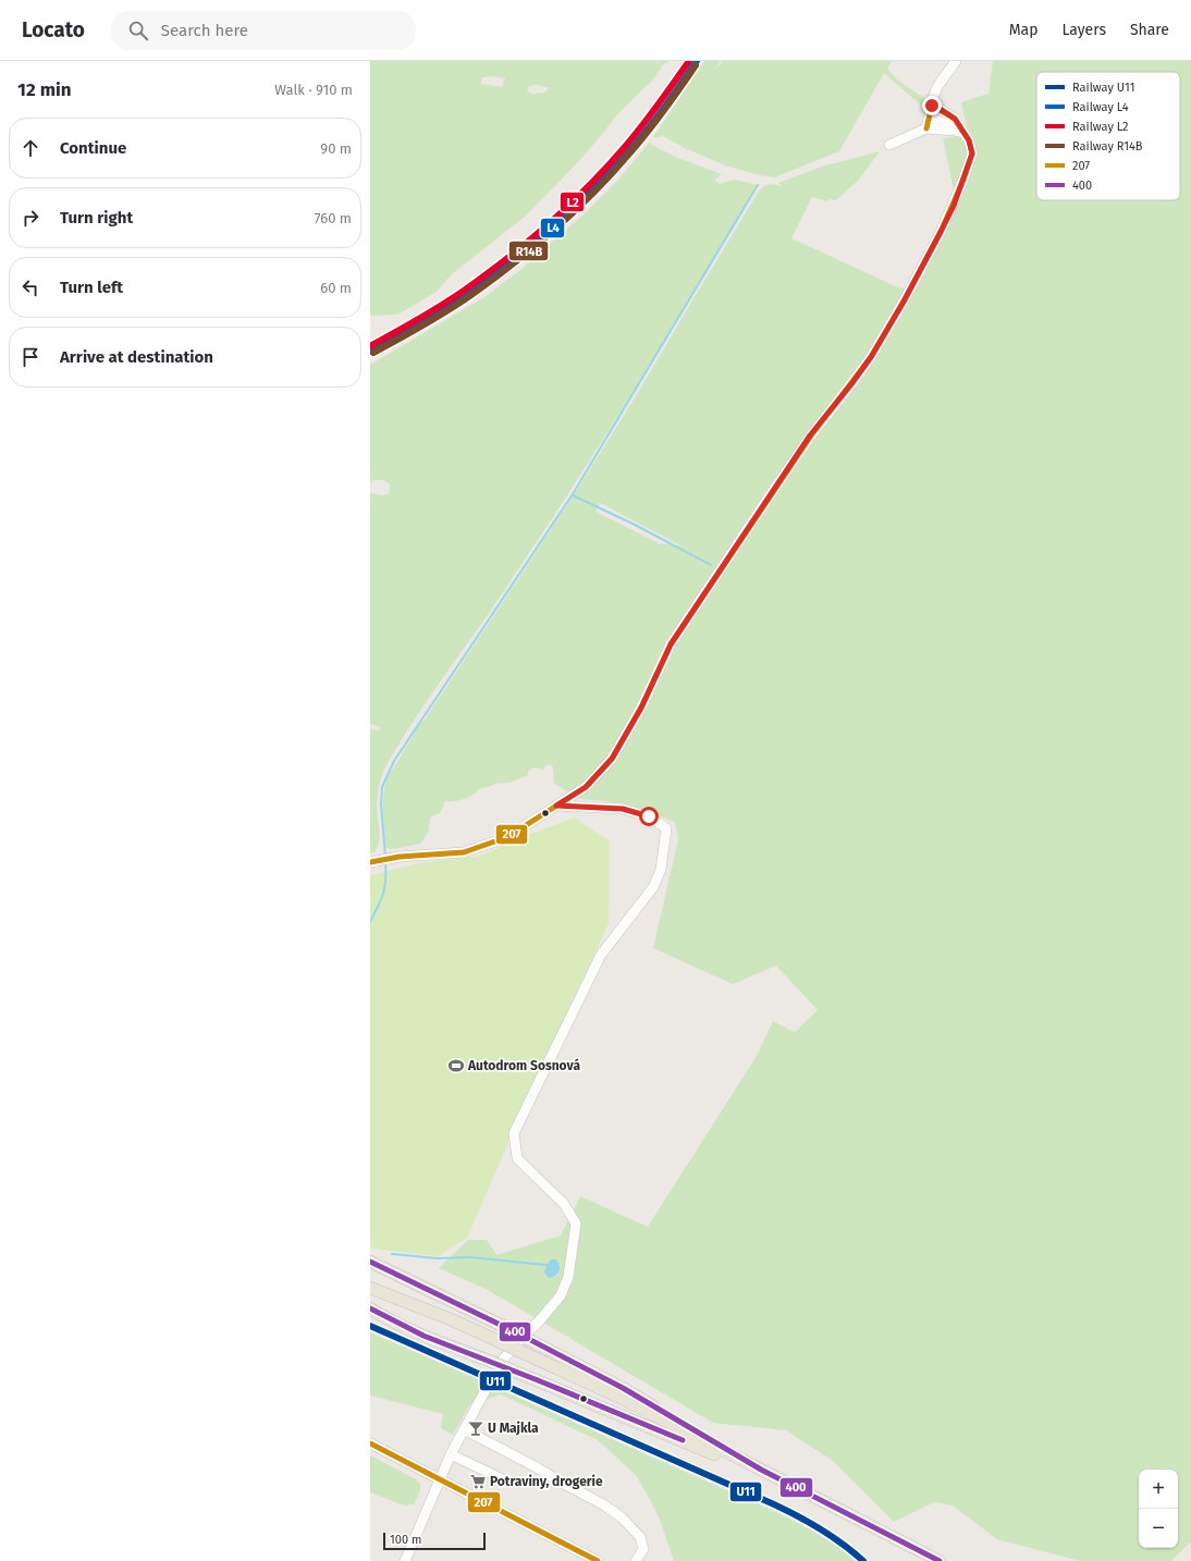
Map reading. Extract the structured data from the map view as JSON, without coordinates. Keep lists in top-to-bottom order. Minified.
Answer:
{"places":{"sports":["Autodrom Sosnová"],"bar":["U Majkla"],"supermarket":["Potraviny, drogerie"]},"lines":["rail line L4","rail line L2","rail line R14B","transit line 207","transit line 400","rail line U11"],"legend":["Railway U11","Railway L4","Railway L2","Railway R14B","207","400"],"scale_bar":"100 m","page":{"header":"Locato","search":"Search here","nav":["Map","Layers","Share"],"heading":["12 min","Walk · 910 m"],"list":[["Continue","90 m"],["Turn right","760 m"],["Turn left","60 m"],"Arrive at destination"],"map_buttons":["+","−"],"scale":"100 m"}}
